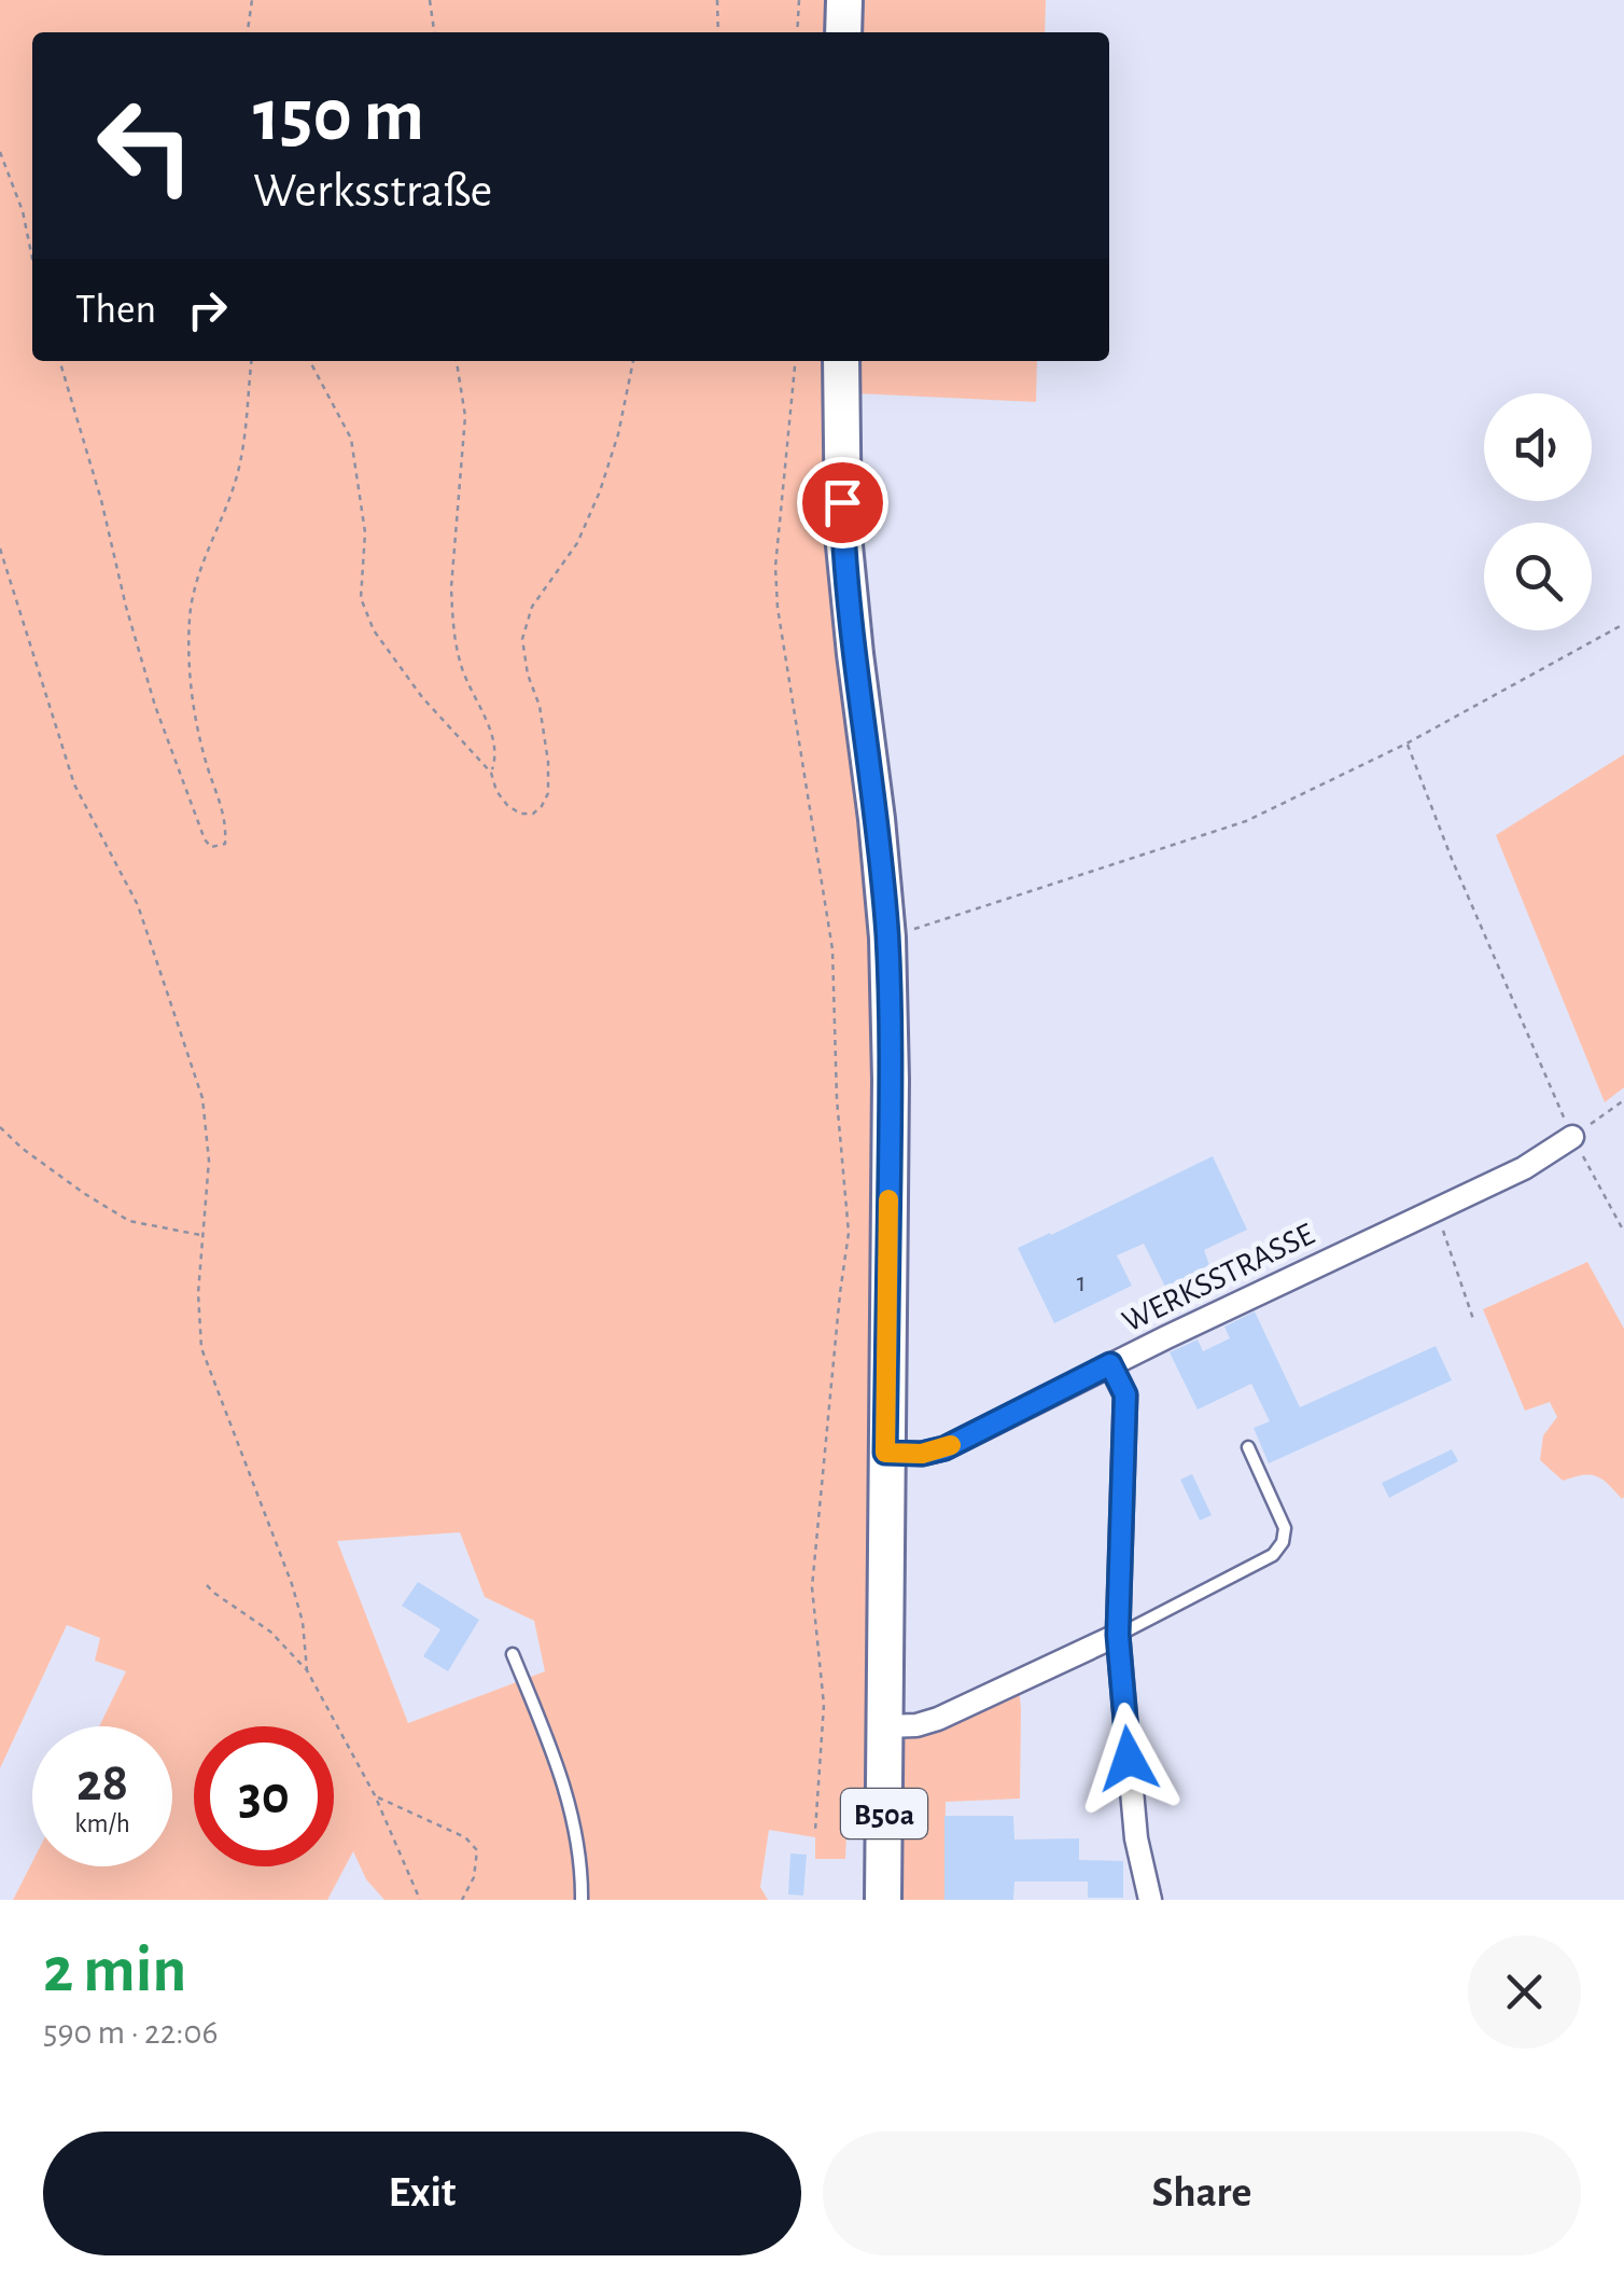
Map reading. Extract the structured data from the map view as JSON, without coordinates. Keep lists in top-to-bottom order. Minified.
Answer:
{"streets":{"main road":["B50a"],"street":["WERKSSTRASSE"]},"crossings":[["WERKSSTRASSE","B50a"]],"house_numbers":["1"],"page":{"turn":["150 m","Werksstraße"],"then":"Then","speed":"28 km/h","limit":"30","heading":["2 min","590 m · 22:06"],"buttons":["Exit","Share"]}}
